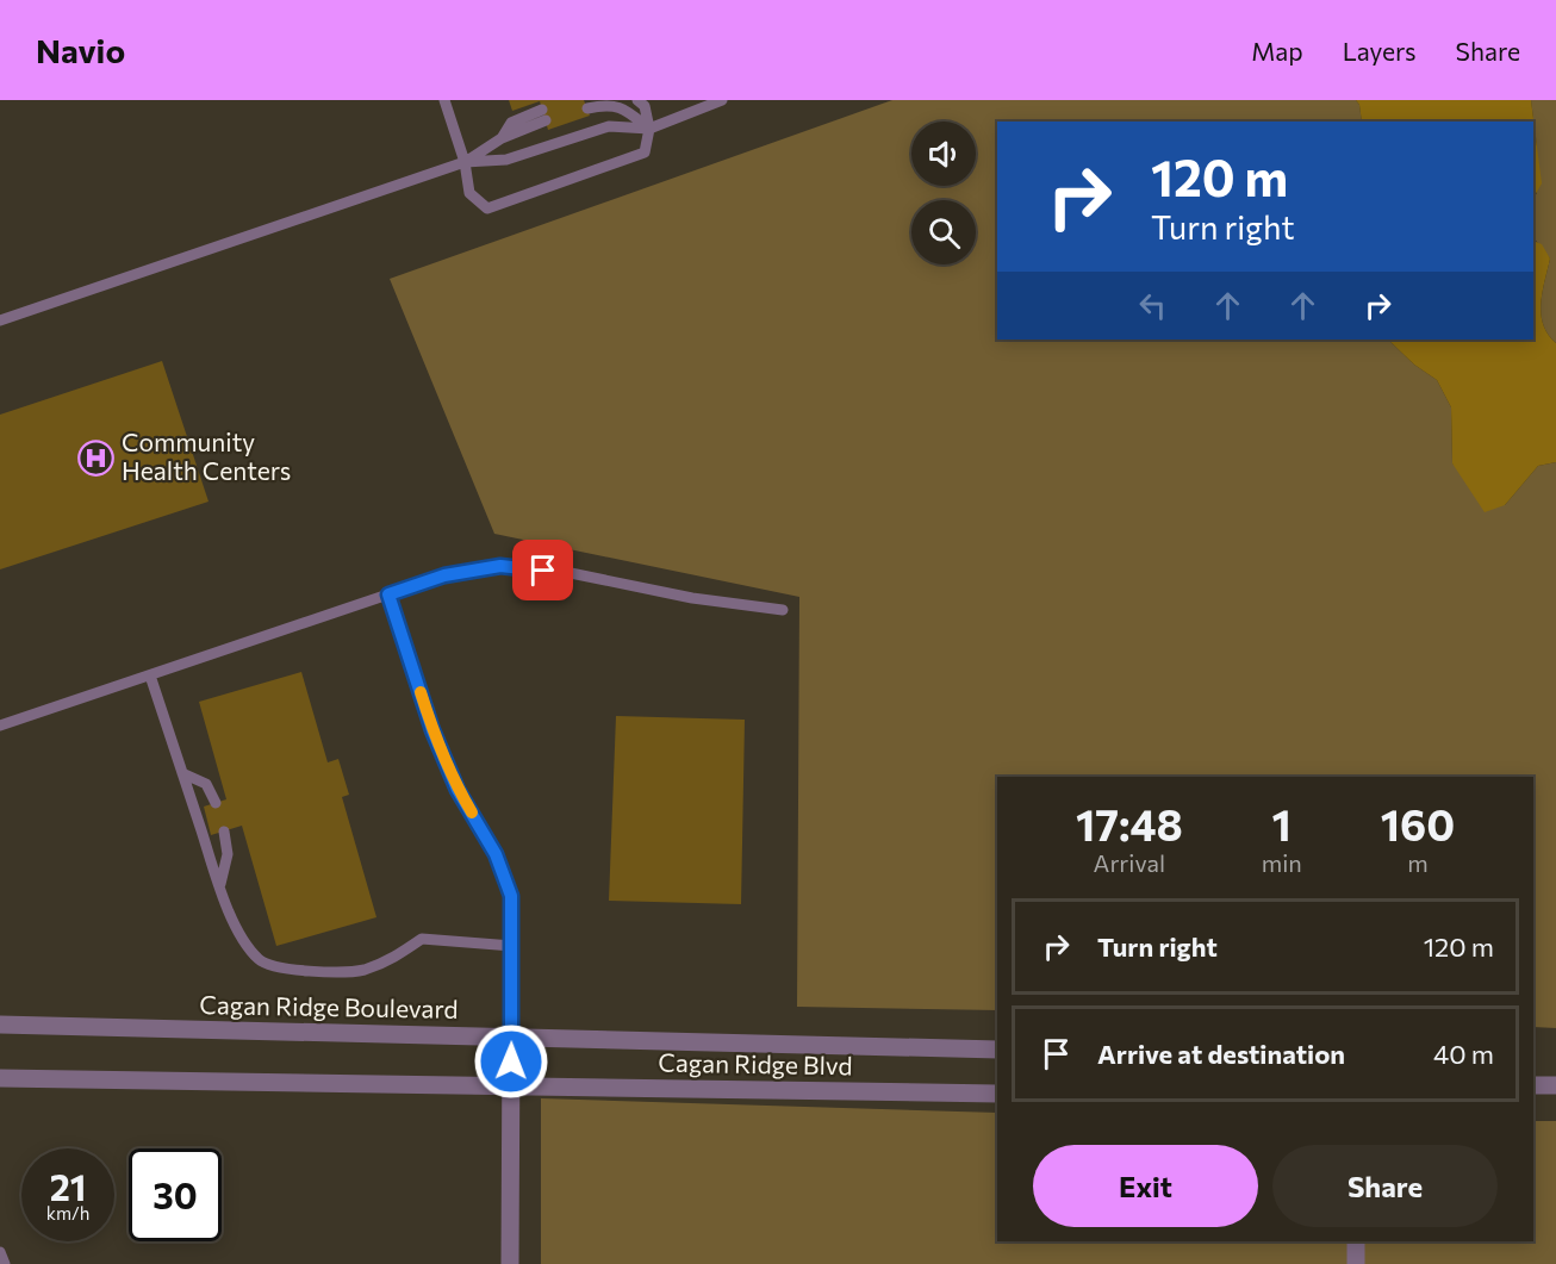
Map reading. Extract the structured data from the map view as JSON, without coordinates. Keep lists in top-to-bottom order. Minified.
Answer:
{"streets":{"street":["Cagan Ridge Boulevard","Cagan Ridge Blvd"]},"places":{"hospital":["Community Health Centers"]},"page":{"header":"Navio","nav":["Map","Layers","Share"],"turn":["120 m","Turn right"],"eta":["17:48","Arrival","1","min","160","m"],"list":[{"name":"Turn right","value":"120 m"},{"name":"Arrive at destination","value":"40 m"}],"buttons":["Exit","Share"],"speed":"21 km/h","limit":"30"}}
